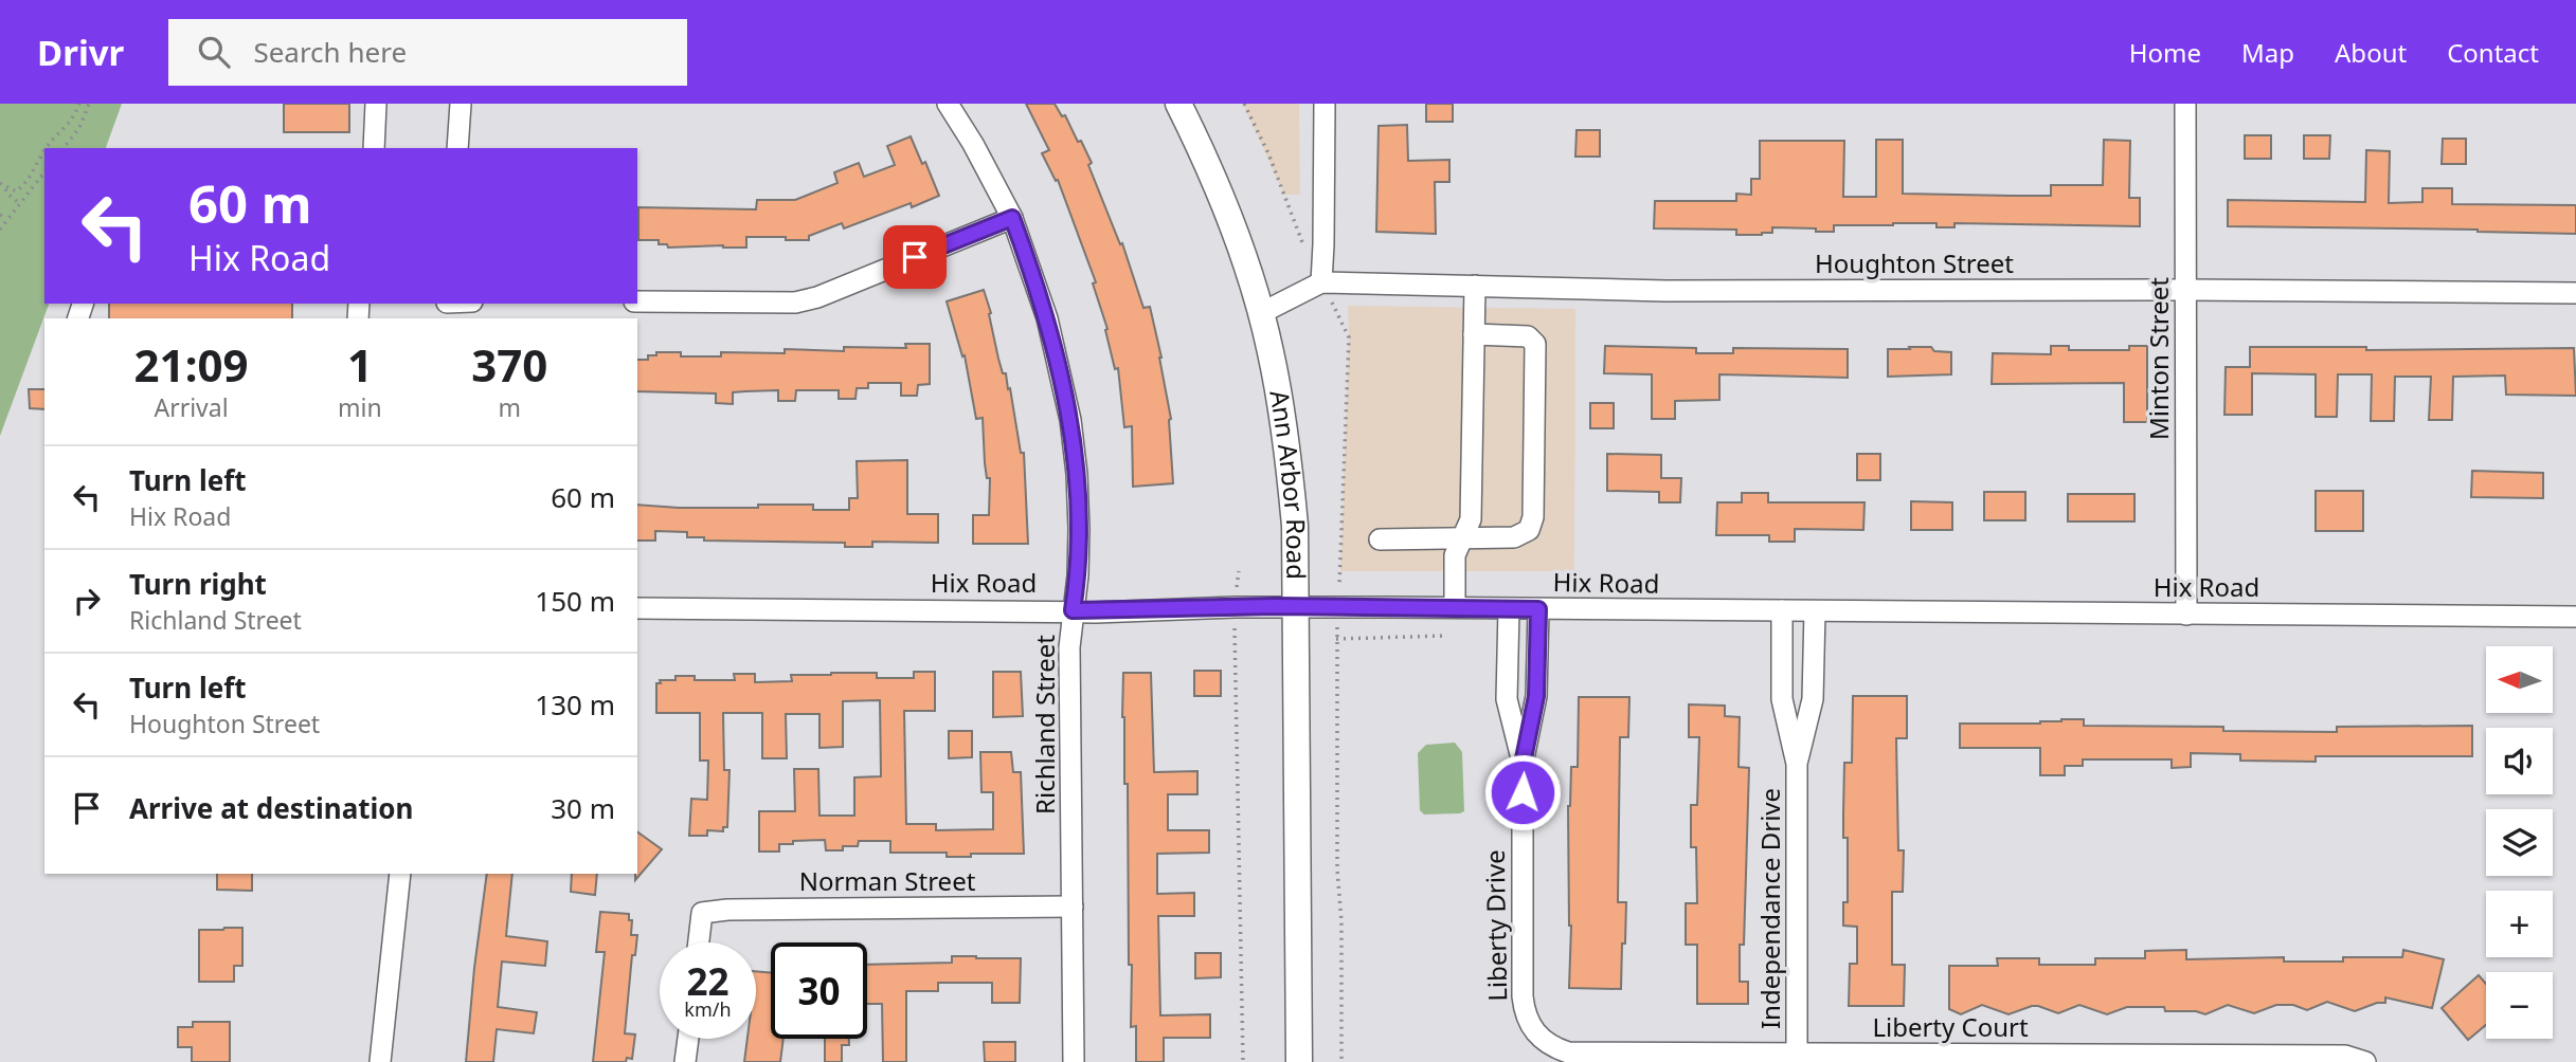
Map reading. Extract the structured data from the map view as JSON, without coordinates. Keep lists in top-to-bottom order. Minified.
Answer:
{"streets":{"main road":["Ann Arbor Road"],"street":["Houghton Street","Minton Street","Hix Road","Richland Street","Norman Street","Independance Drive","Liberty Drive","Liberty Court"]},"crossings":[["Houghton Street","Minton Street"],["Houghton Street","Ann Arbor Road"],["Minton Street","Hix Road"],["Ann Arbor Road","Hix Road"],["Hix Road","Richland Street"],["Richland Street","Norman Street"],["Independance Drive","Liberty Court"],["Liberty Drive","Liberty Court"]],"north":"left","page":{"header":"Drivr","search":"Search here","nav":["Home","Map","About","Contact"],"turn":["60 m","Hix Road"],"eta":["21:09","Arrival","1","min","370","m"],"list":[{"name":"Turn left","note":"Hix Road","value":"60 m"},{"name":"Turn right","note":"Richland Street","value":"150 m"},{"name":"Turn left","note":"Houghton Street","value":"130 m"},{"name":"Arrive at destination","value":"30 m"}],"map_buttons":["+","−"],"speed":"22 km/h","limit":"30"}}
